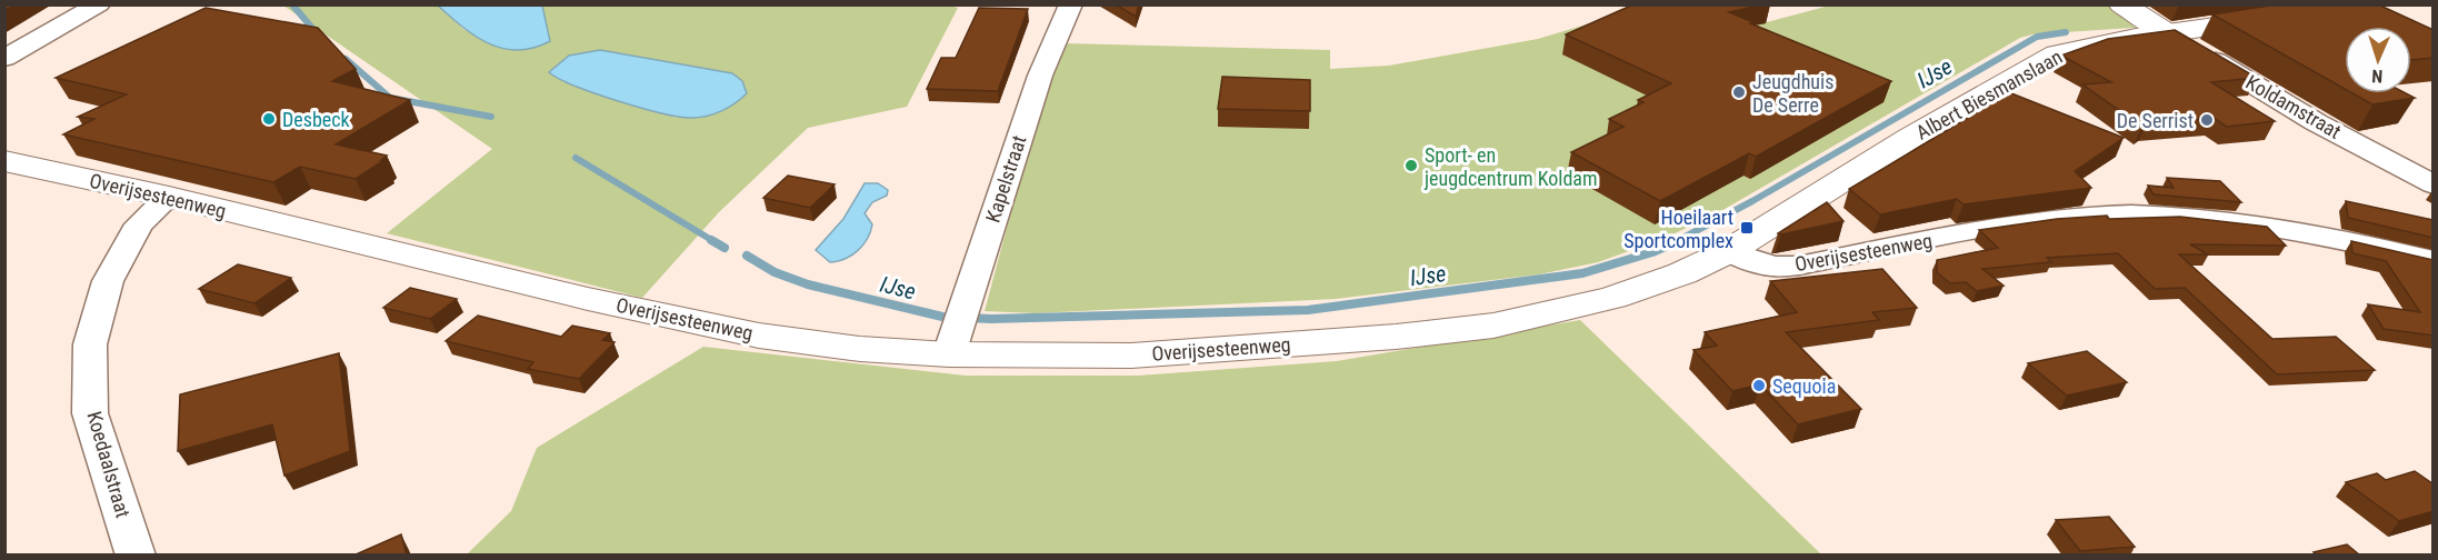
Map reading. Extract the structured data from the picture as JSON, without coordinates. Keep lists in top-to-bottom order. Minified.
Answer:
{"streets":{"main road":["Albert Biesmanslaan","Koldamstraat","Overijsesteenweg"],"street":["Kapelstraat","Koedaalstraat"]},"crossings":[["Albert Biesmanslaan","Koldamstraat"],["Albert Biesmanslaan","Overijsesteenweg"],["Kapelstraat","Overijsesteenweg"],["Overijsesteenweg","Koedaalstraat"]],"water":["IJse"],"places":{"other":["Jeugdhuis De Serre","Desbeck","De Serrist","Sport- en jeugdcentrum Koldam","Sequoia"],"transit":["Hoeilaart Sportcomplex"]},"north":"bottom"}
